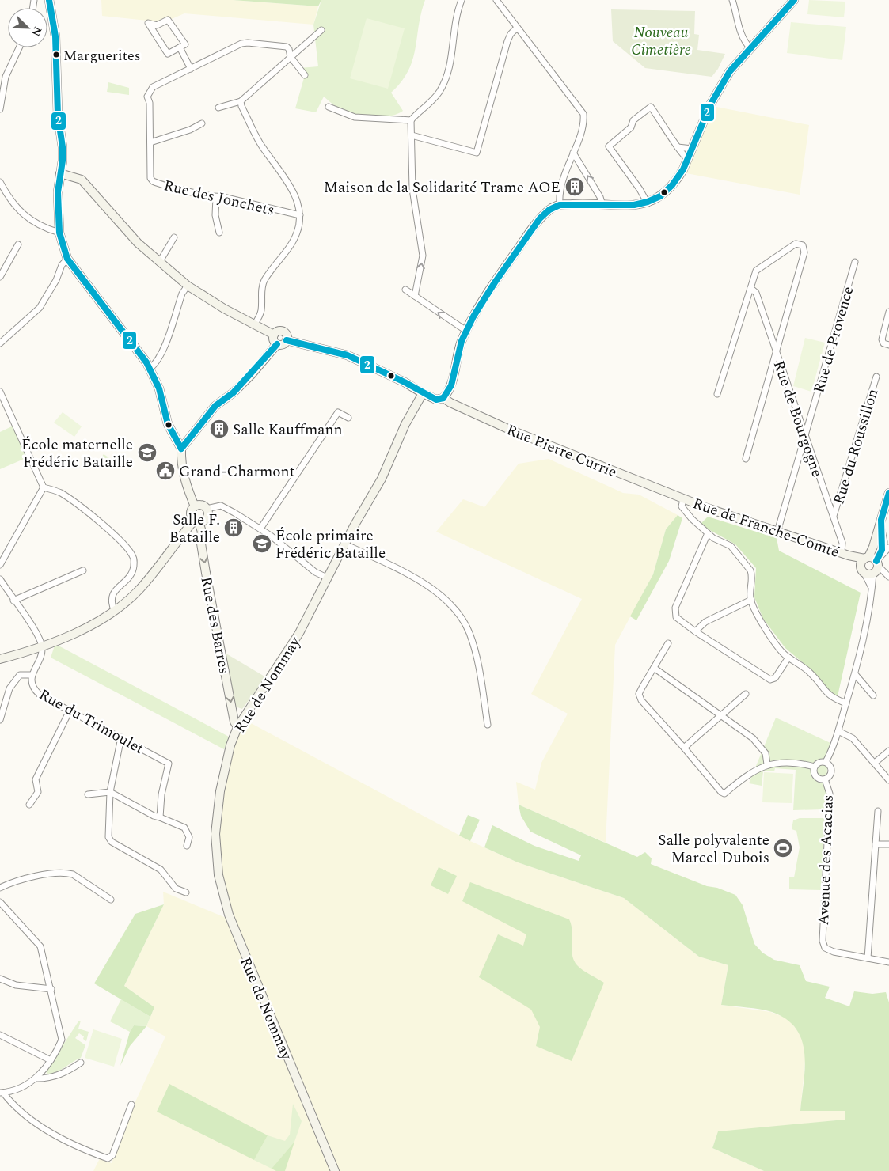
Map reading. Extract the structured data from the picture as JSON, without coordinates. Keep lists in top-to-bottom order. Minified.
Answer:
{"streets":{"street":["Rue des Jonchets","Rue de Provence","Rue de Bourgogne","Rue du Roussillon","Rue Pierre Currie","Rue de Franche-Comté","Rue des Barres","Rue de Nommay","Rue du Trimoulet","Avenue des Acacias"]},"crossings":[["Rue de Provence","Rue de Bourgogne"],["Rue de Provence","Rue de Franche-Comté"],["Rue de Bourgogne","Rue du Roussillon"],["Rue de Bourgogne","Rue de Franche-Comté"],["Rue Pierre Currie","Rue de Franche-Comté"],["Rue Pierre Currie","Rue de Nommay"],["Rue des Barres","Rue de Nommay"]],"one_way":["Rue des Barres"],"parks":["Nouveau Cimetière"],"places":{"other":["Marguerites"],"building":["Maison de la Solidarité Trame AOE","Salle Kauffmann","Salle F. Bataille"],"school or university":["École maternelle Frédéric Bataille","École primaire Frédéric Bataille"],"public building":["Grand-Charmont"],"sports":["Salle polyvalente Marcel Dubois"]},"lines":["transit line 2"],"north":"bottom right"}
